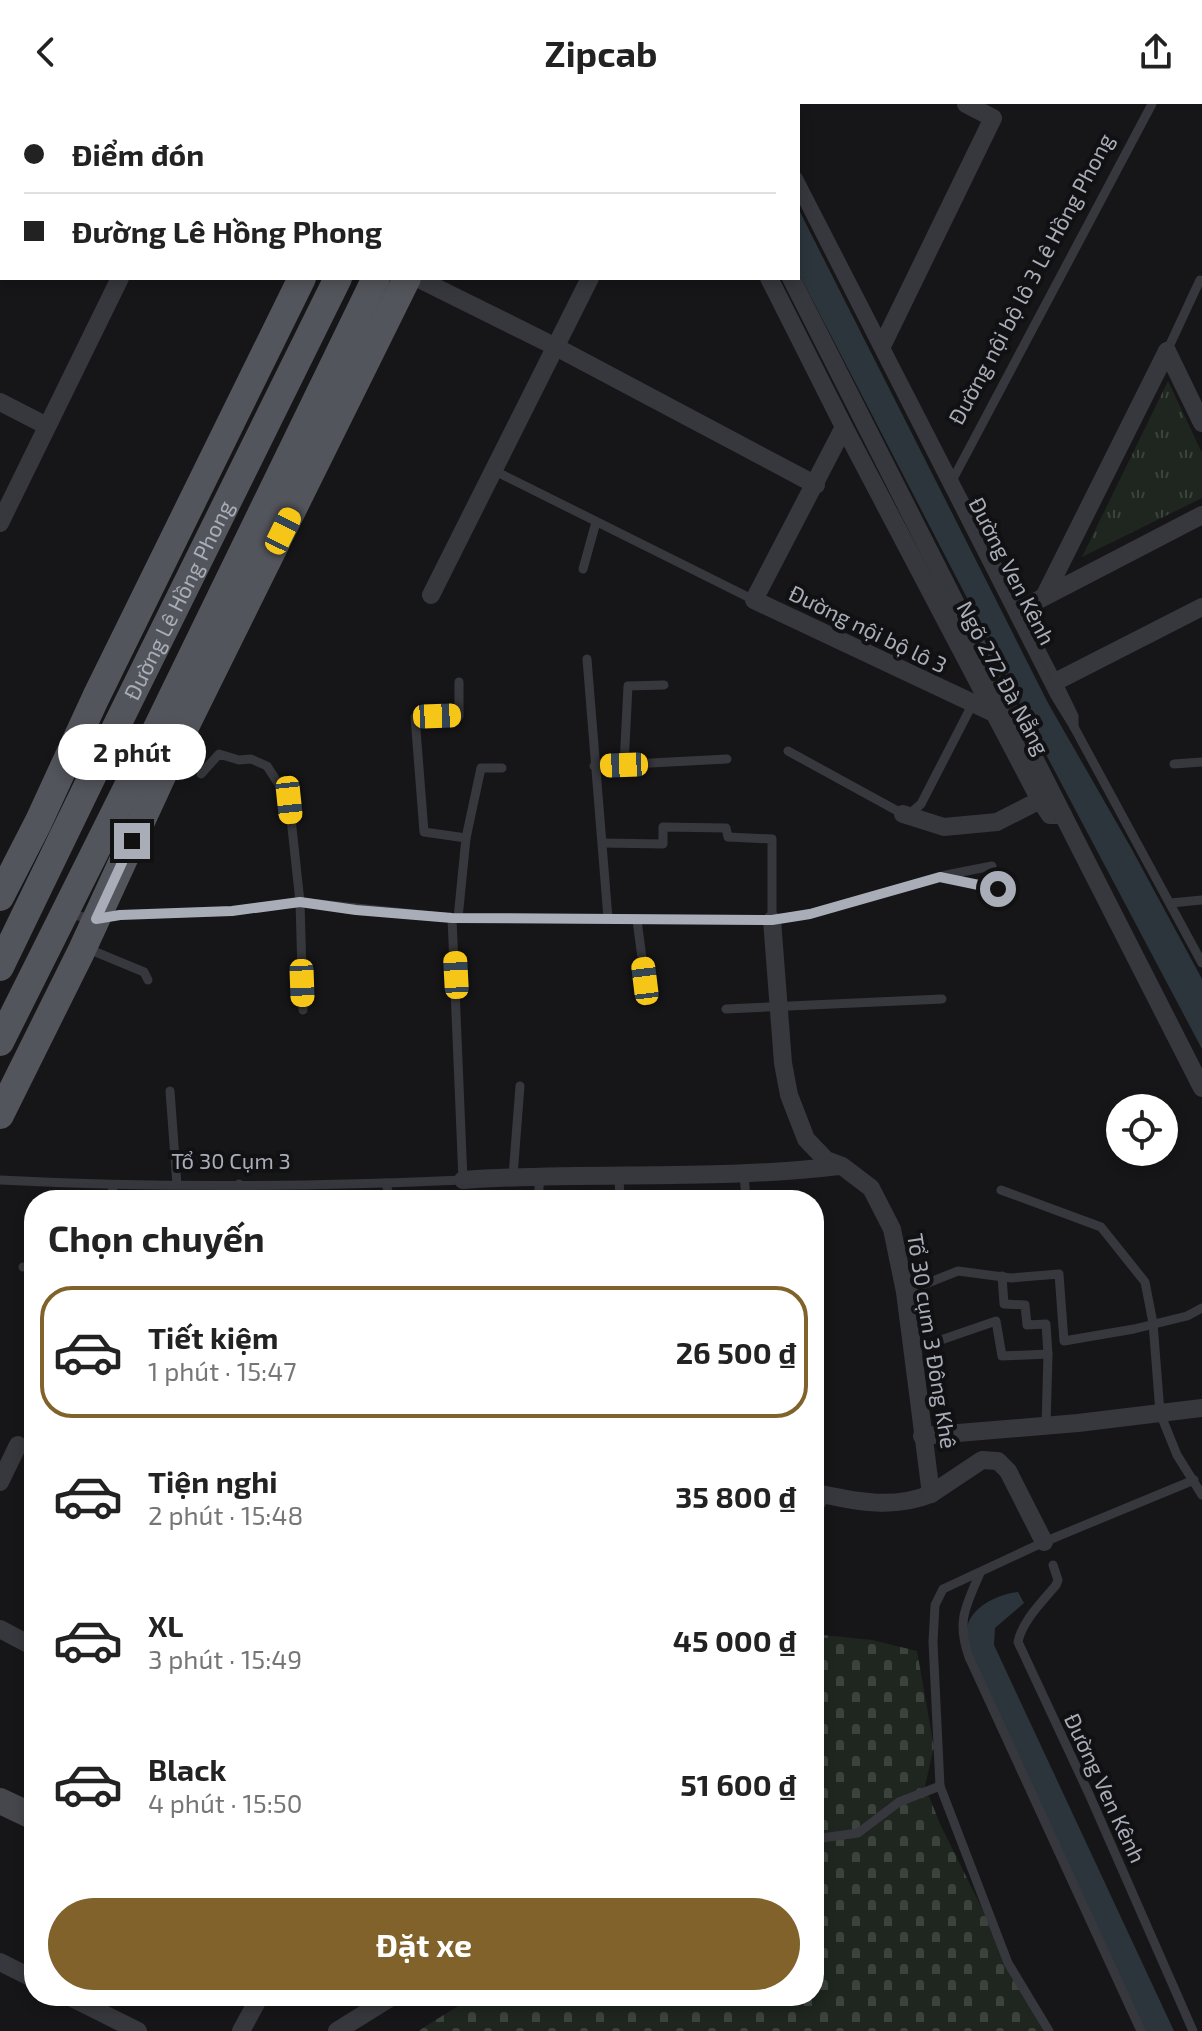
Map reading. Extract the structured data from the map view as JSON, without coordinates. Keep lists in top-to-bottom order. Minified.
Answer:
{"streets":{"main road":["Đường Lê Hồng Phong"],"street":["Đường nội bộ lô 3","Ngõ 272 Đà Nẵng","Tổ 30 Cụm 3","Tổ 30 cụm 3 Đông Khê"],"lane":["Đường nội bộ lô 3 Lê Hồng Phong","Đường Ven Kênh"]},"crossings":[["Đường nội bộ lô 3 Lê Hồng Phong","Đường Ven Kênh"],["Đường nội bộ lô 3","Ngõ 272 Đà Nẵng"],["Tổ 30 Cụm 3","Tổ 30 cụm 3 Đông Khê"]],"page":{"header":"Zipcab","banner":["Điểm đón","Đường Lê Hồng Phong"],"bubble":"2 phút","heading":"Chọn chuyến","list":[{"name":"Tiết kiệm","note":"1 phút · 15:47","value":"26 500 ₫"},{"name":"Tiện nghi","note":"2 phút · 15:48","value":"35 800 ₫"},{"name":"XL","note":"3 phút · 15:49","value":"45 000 ₫"},{"name":"Black","note":"4 phút · 15:50","value":"51 600 ₫"}],"buttons":"Đặt xe"}}
